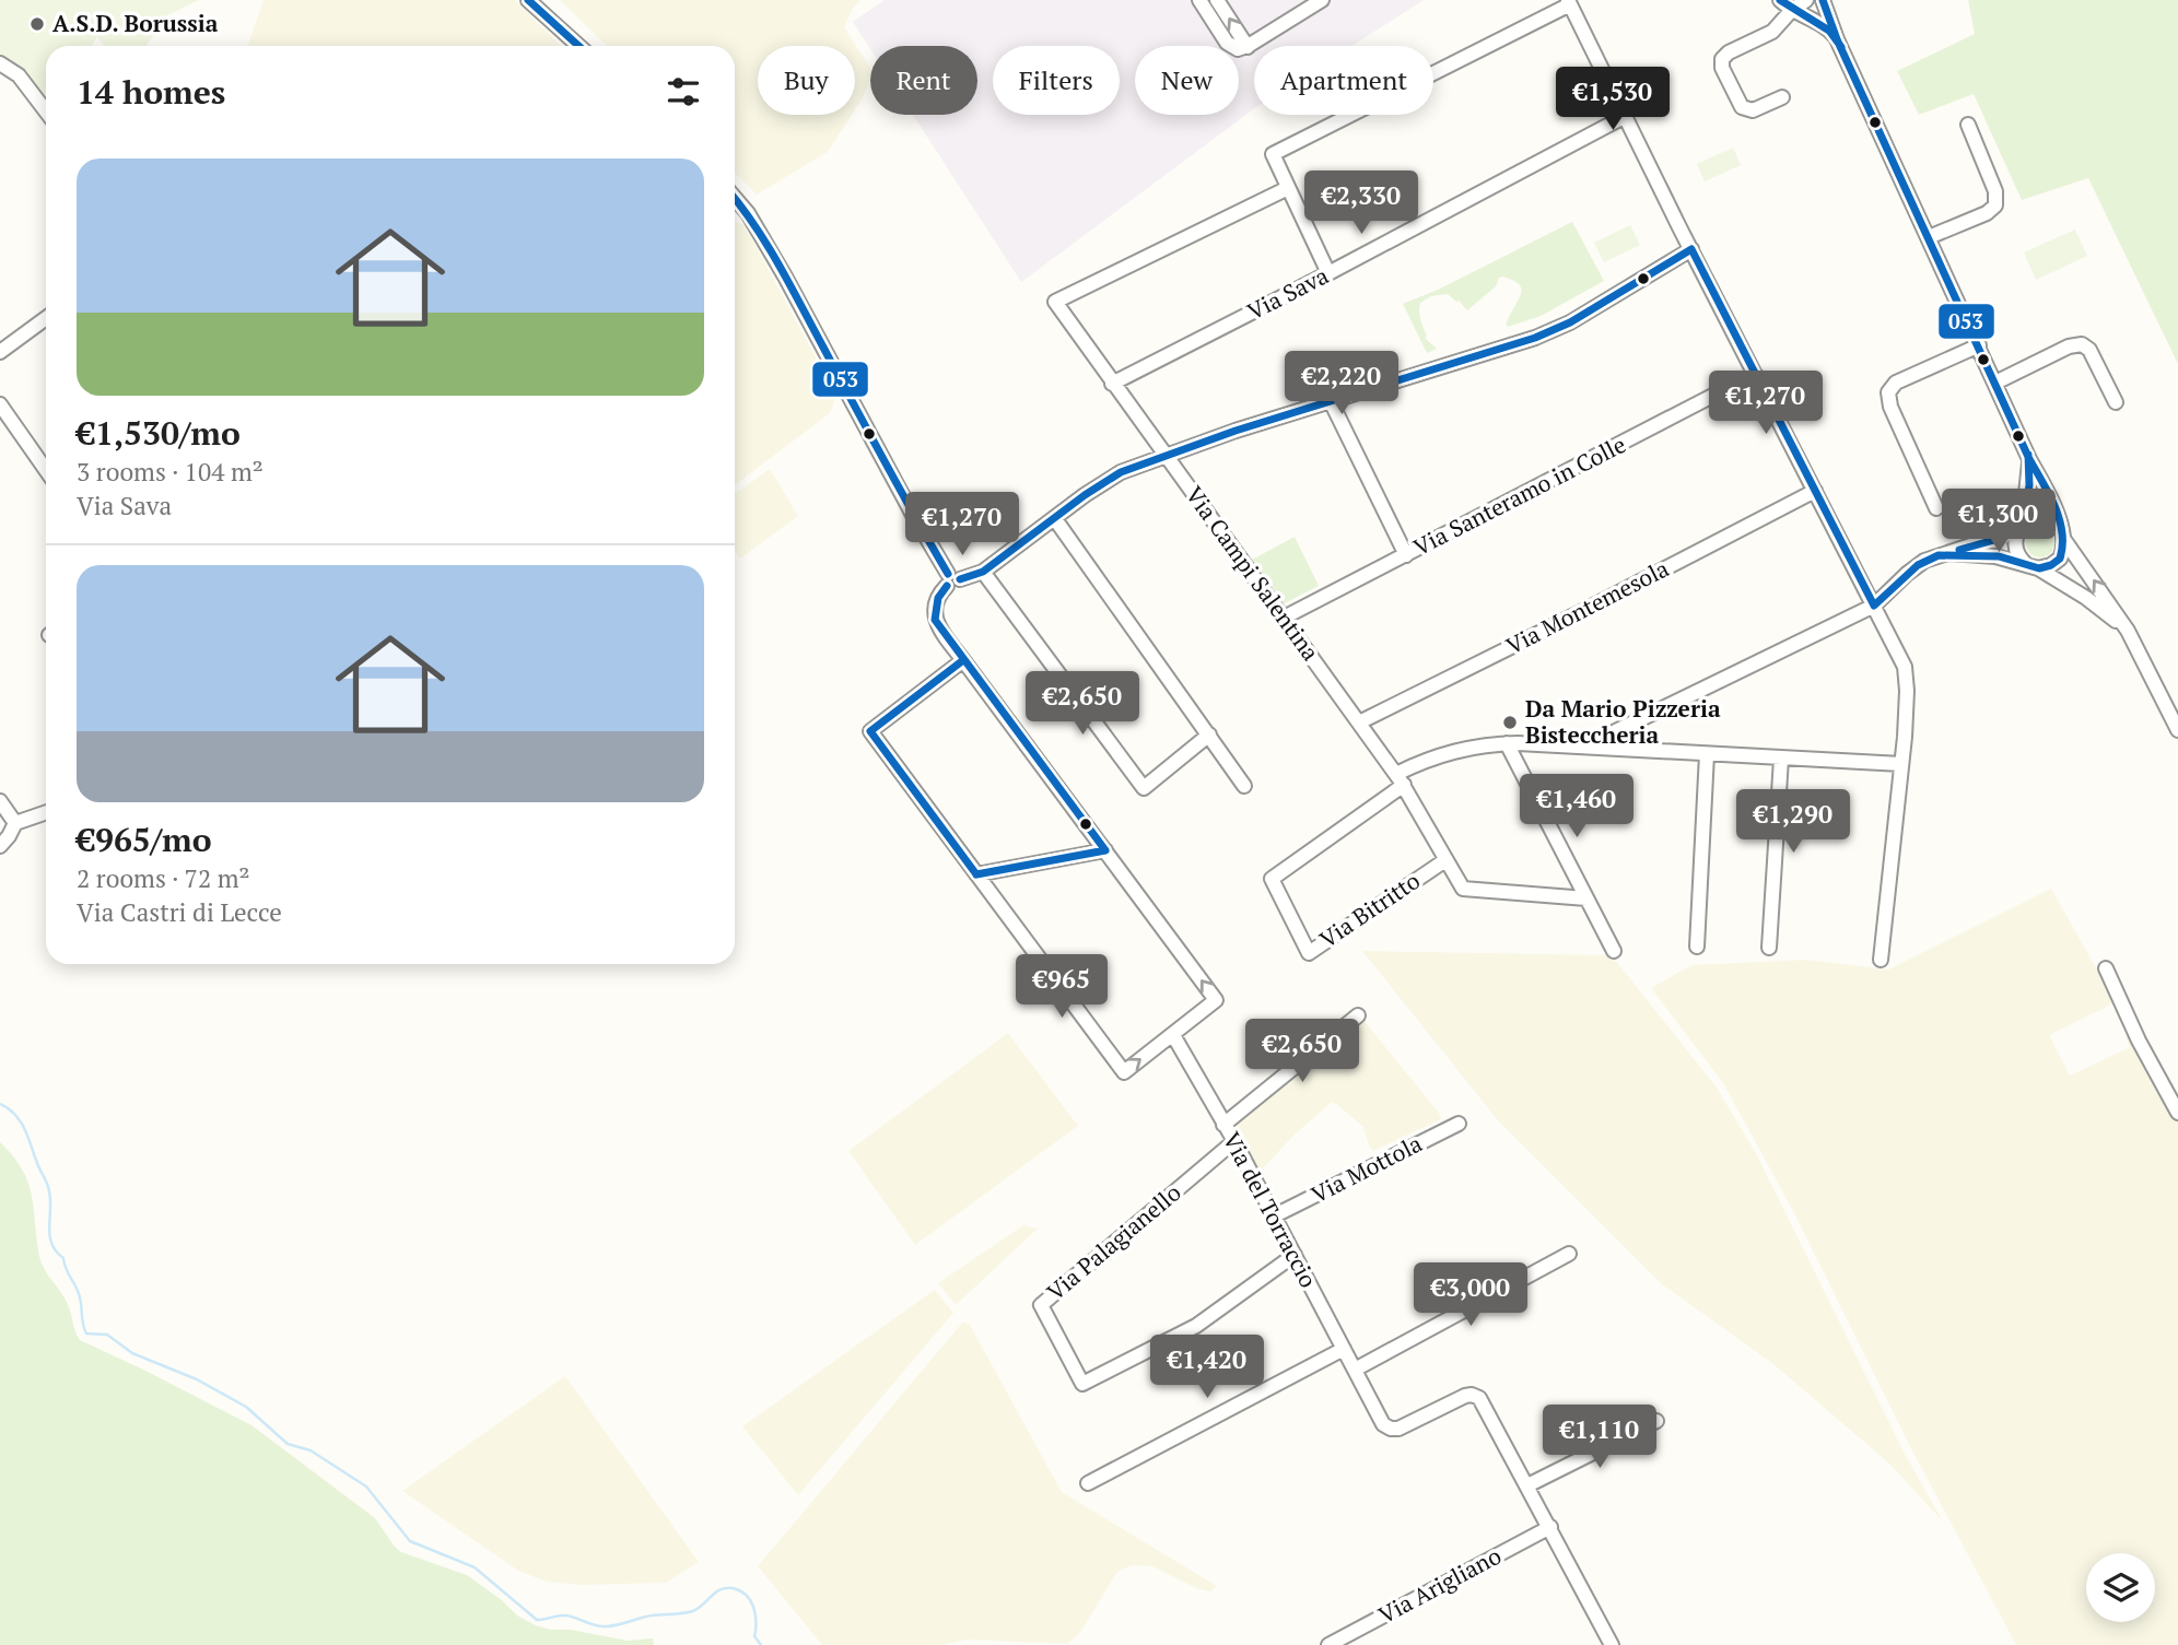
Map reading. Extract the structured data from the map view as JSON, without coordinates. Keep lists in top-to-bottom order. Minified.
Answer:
{"streets":{"street":["Via Sava","Via Santeramo in Colle","Via Campi Salentina","Via Montemesola","Via Bitritto","Via Mottola","Via del Torraccio","Via Palagianello","Via Arigliano"]},"crossings":[["Via Sava","Via Campi Salentina"],["Via Santeramo in Colle","Via Campi Salentina"],["Via Campi Salentina","Via Montemesola"],["Via Campi Salentina","Via Bitritto"],["Via Mottola","Via del Torraccio"],["Via del Torraccio","Via Palagianello"],["Via del Torraccio","Via Arigliano"]],"places":["A.S.D. Borussia","Da Mario Pizzeria Bisteccheria"],"lines":["transit line 053"],"page":{"chip":["Buy","Rent","Filters","New","Apartment"],"heading":"14 homes","price":["€1,530","€2,330","€2,220","€1,270","€1,300","€1,270","€2,650","€1,460","€1,290","€965","€2,650","€3,000","€1,420","€1,110"],"list":[{"name":"€1,530/mo","note":"3 rooms · 104 m² · Via Sava"},{"name":"€965/mo","note":"2 rooms · 72 m² · Via Castri di Lecce"}]}}
